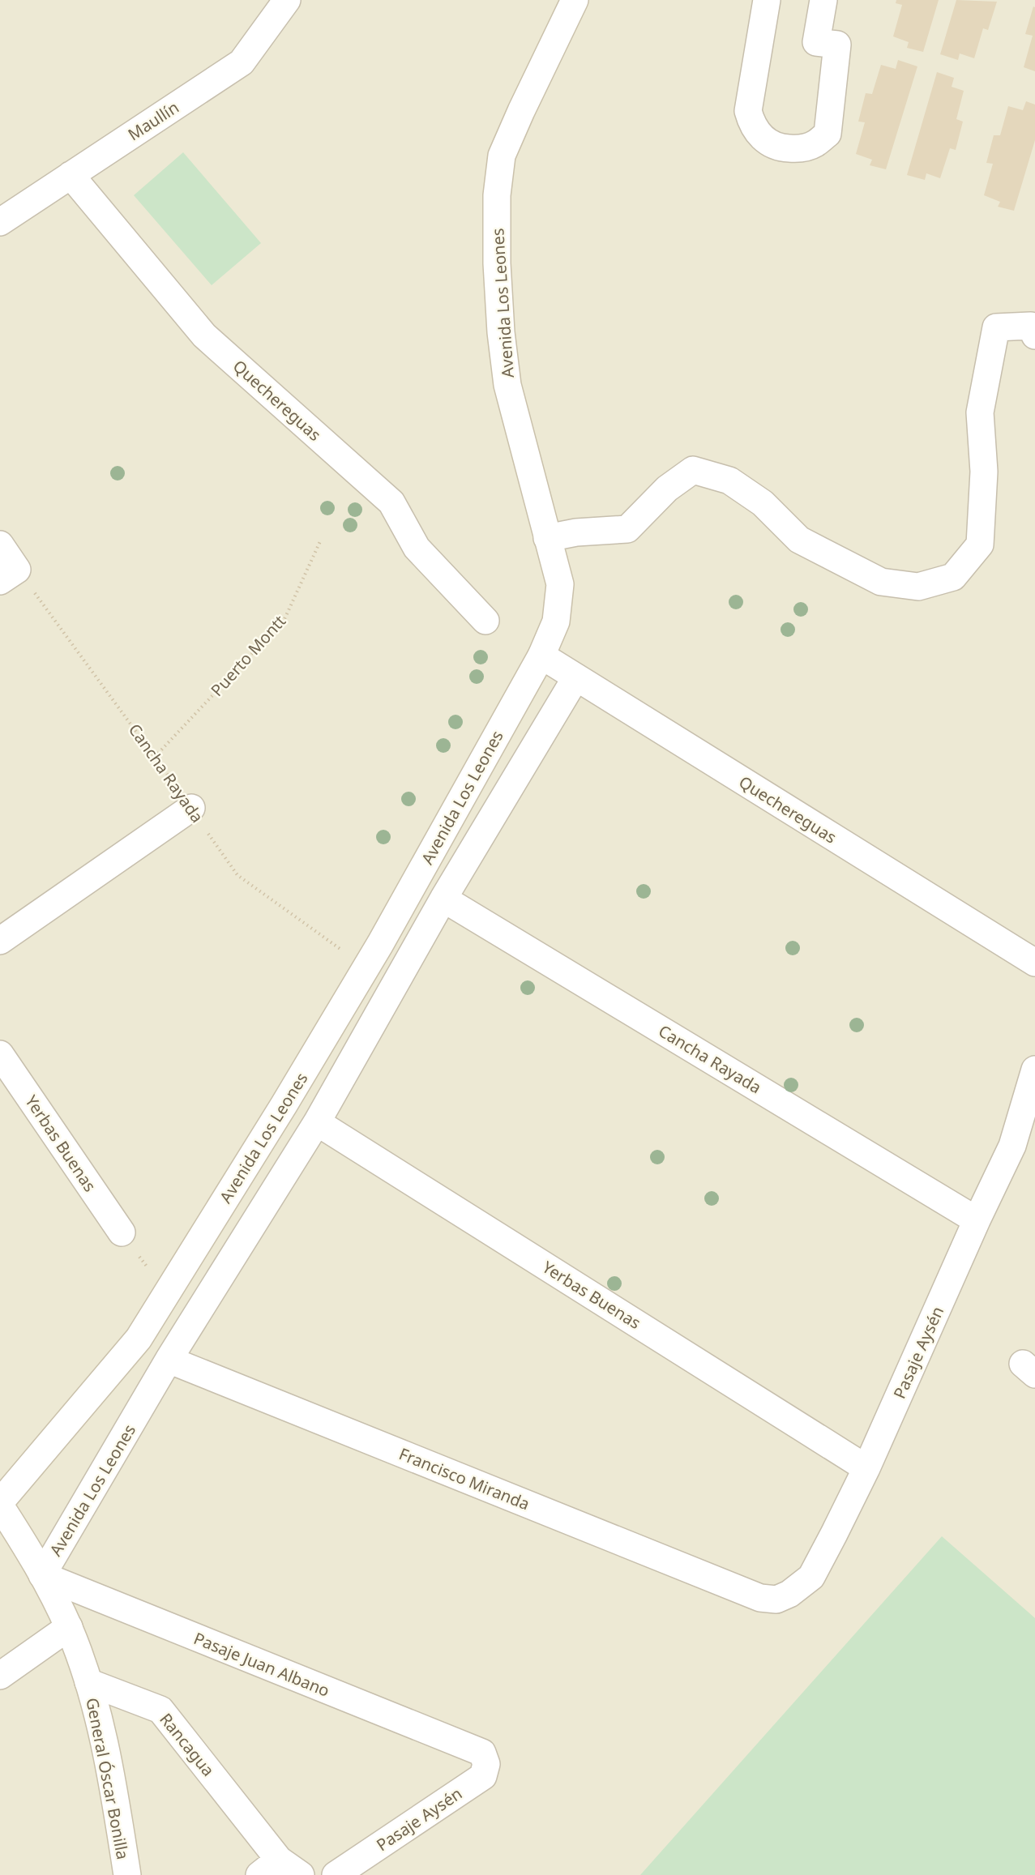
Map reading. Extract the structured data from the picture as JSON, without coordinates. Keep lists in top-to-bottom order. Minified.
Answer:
{"streets":{"street":["Maullín","Avenida Los Leones","Quechereguas","Cancha Rayada","Yerbas Buenas","Pasaje Aysén","Francisco Miranda","Pasaje Juan Albano","Rancagua","General Óscar Bonilla"],"path":["Puerto Montt"]},"crossings":[["Maullín","Quechereguas"],["Avenida Los Leones","Quechereguas"],["Avenida Los Leones","Cancha Rayada"],["Avenida Los Leones","Yerbas Buenas"],["Avenida Los Leones","Francisco Miranda"],["Avenida Los Leones","Pasaje Juan Albano"],["Puerto Montt","Cancha Rayada"],["Cancha Rayada","Pasaje Aysén"],["Yerbas Buenas","Pasaje Aysén"],["Pasaje Aysén","Francisco Miranda"],["Pasaje Aysén","Pasaje Juan Albano"],["Rancagua","General Óscar Bonilla"]]}
